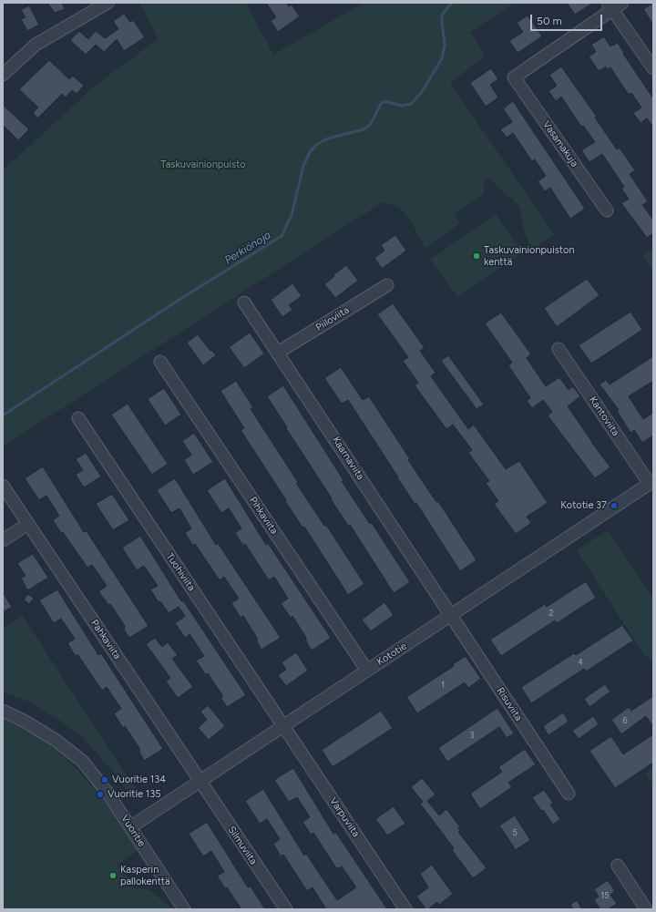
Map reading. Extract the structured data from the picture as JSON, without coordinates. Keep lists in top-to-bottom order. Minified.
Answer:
{"streets":{"street":["Vasamakuja","Piiloviita","Kantoviita","Kaarnaviita","Pihkaviita","Tuohiviita","Pahkaviita","Kototie","Risuviita","Varpuviita","Vuoritie","Silmuviita"]},"crossings":[["Piiloviita","Kaarnaviita"],["Kantoviita","Kototie"],["Kaarnaviita","Kototie"],["Kaarnaviita","Risuviita"],["Pihkaviita","Kototie"],["Tuohiviita","Kototie"],["Tuohiviita","Varpuviita"],["Pahkaviita","Kototie"],["Pahkaviita","Silmuviita"],["Kototie","Risuviita"],["Kototie","Varpuviita"],["Kototie","Vuoritie"],["Kototie","Silmuviita"]],"water":["Perkiönoja"],"parks":["Taskuvainionpuisto"],"places":["Taskuvainionpuiston kenttä","Kototie 37","Vuoritie 134","Vuoritie 135","Kasperin pallokenttä"],"house_numbers":["2","4","1","6","3","5","15"],"scale_bar":"50 m"}
